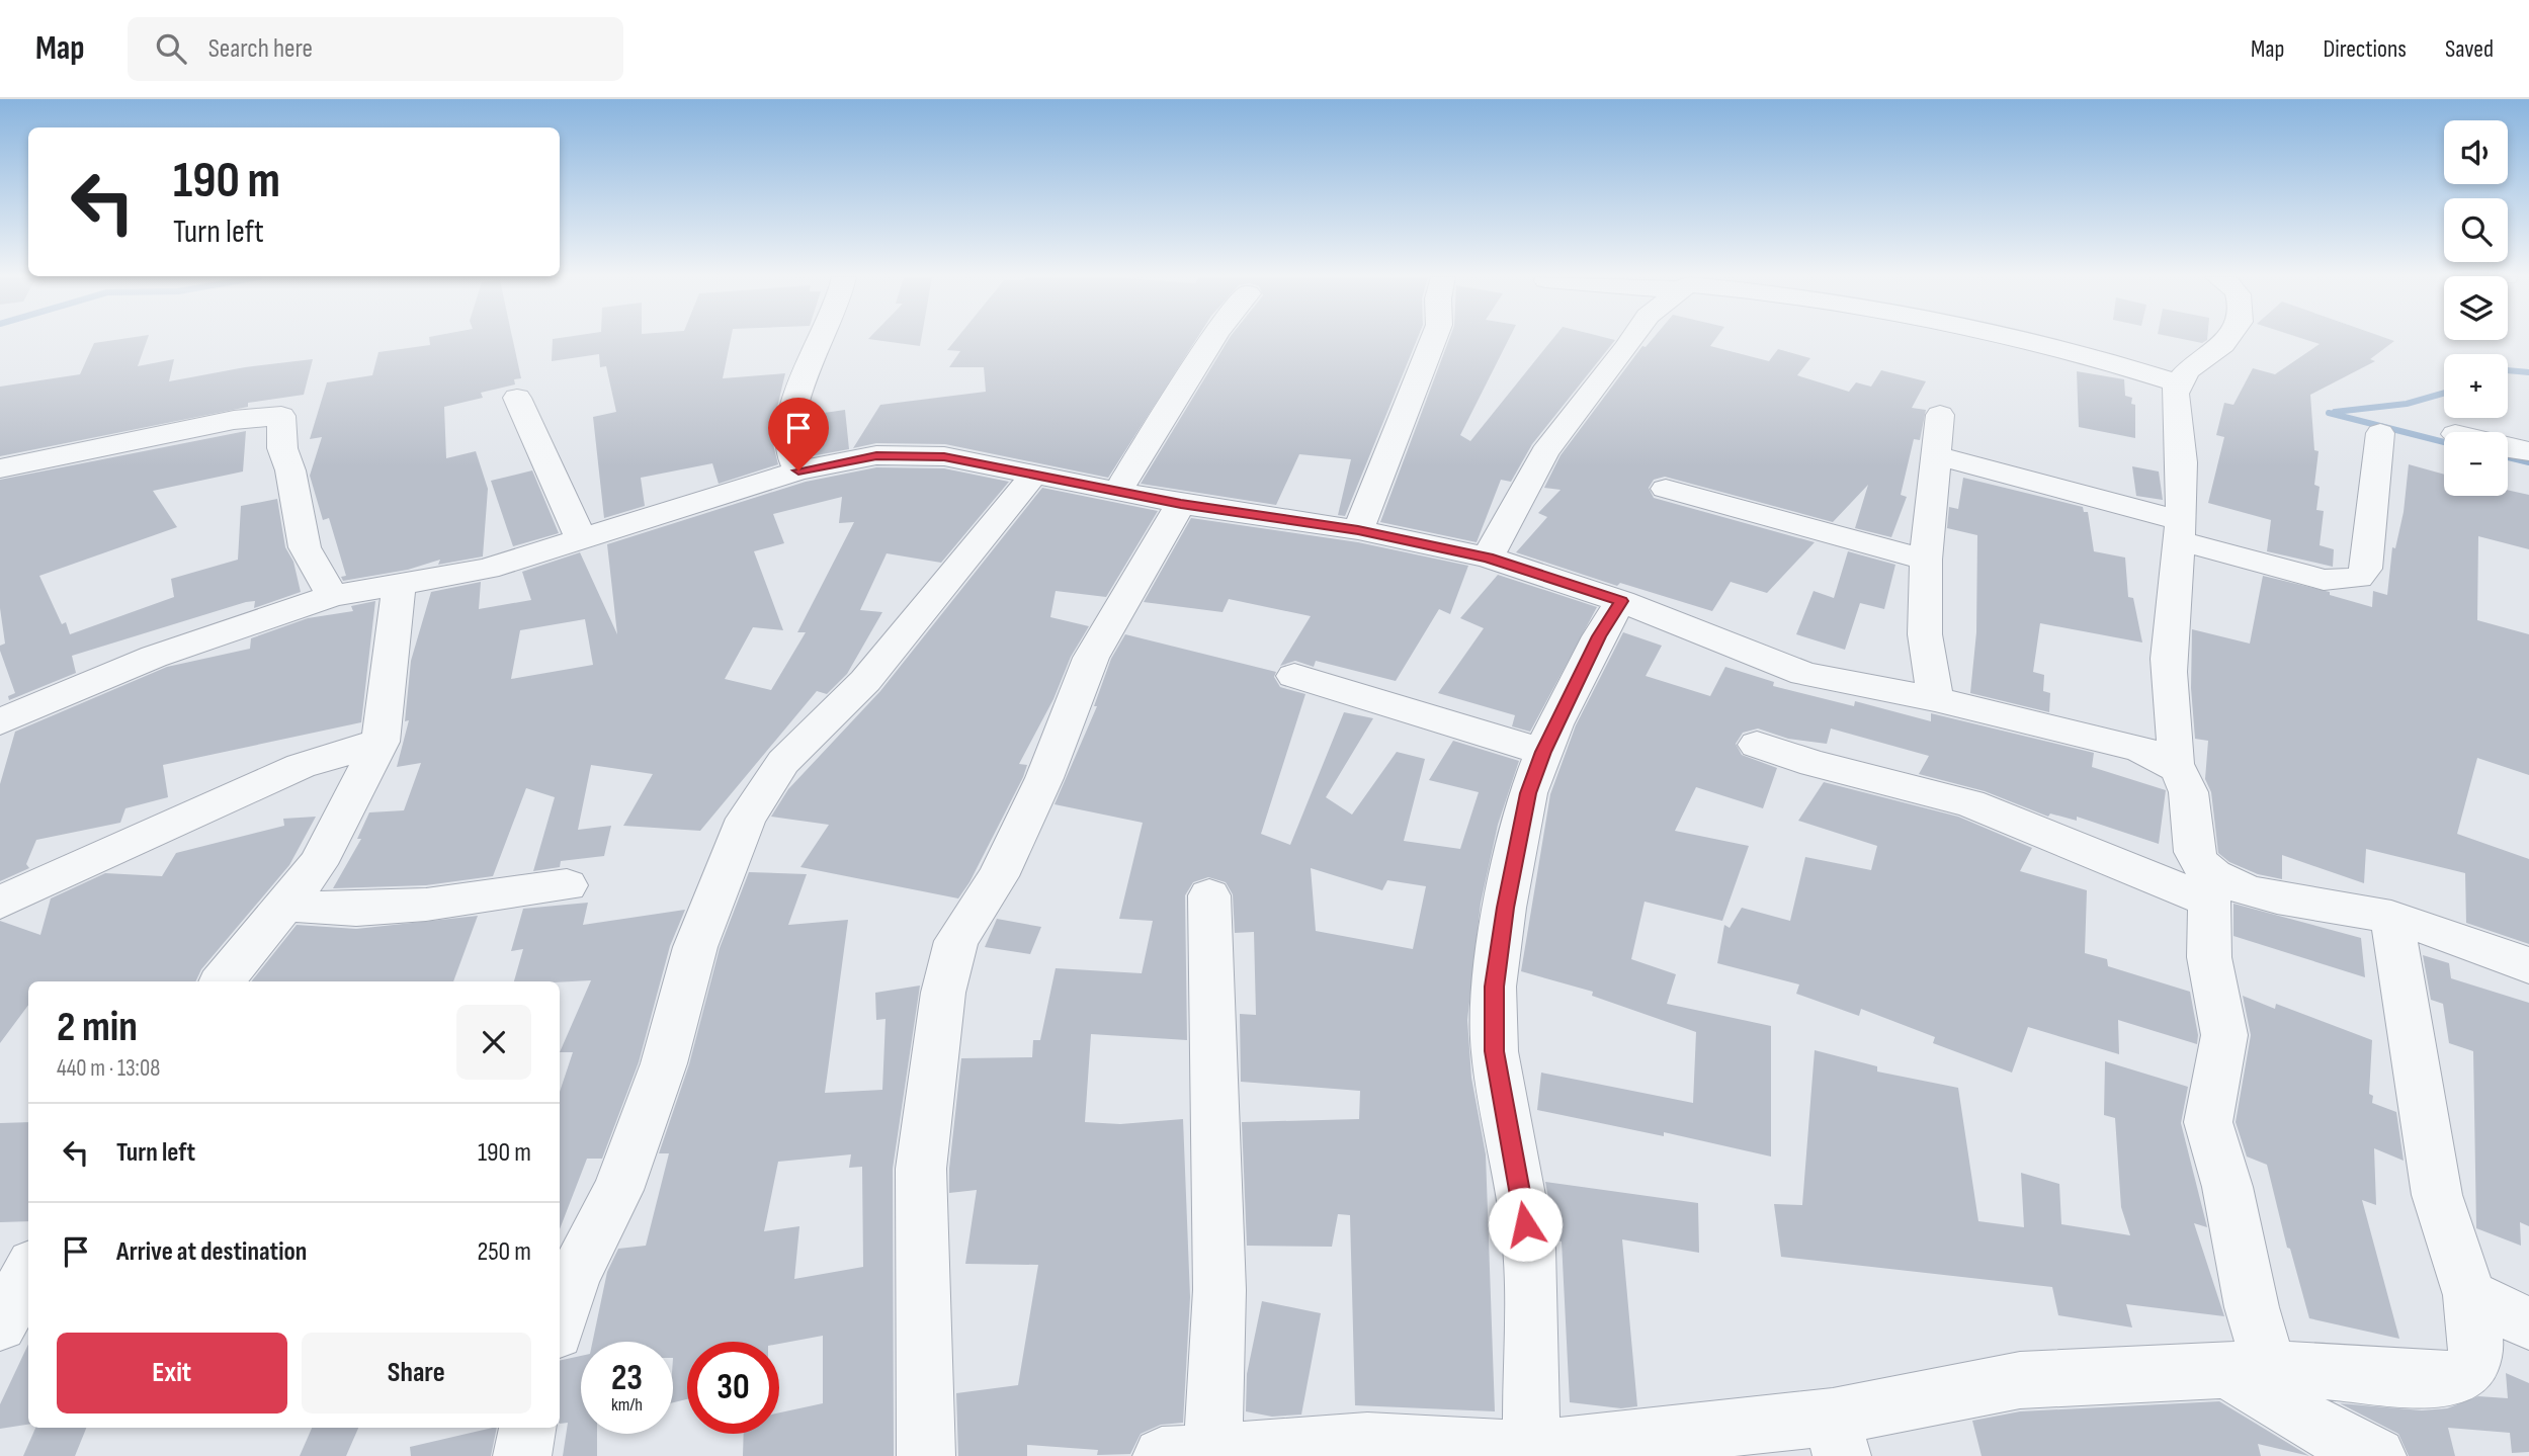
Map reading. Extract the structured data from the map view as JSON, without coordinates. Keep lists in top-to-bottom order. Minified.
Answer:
{"page":{"header":"Map","search":"Search here","nav":["Map","Directions","Saved"],"map_buttons":["+","−"],"turn":["190 m","Turn left"],"heading":["2 min","440 m · 13:08"],"list":[{"name":"Turn left","value":"190 m"},{"name":"Arrive at destination","value":"250 m"}],"buttons":["Exit","Share"],"speed":"23 km/h","limit":"30"}}
